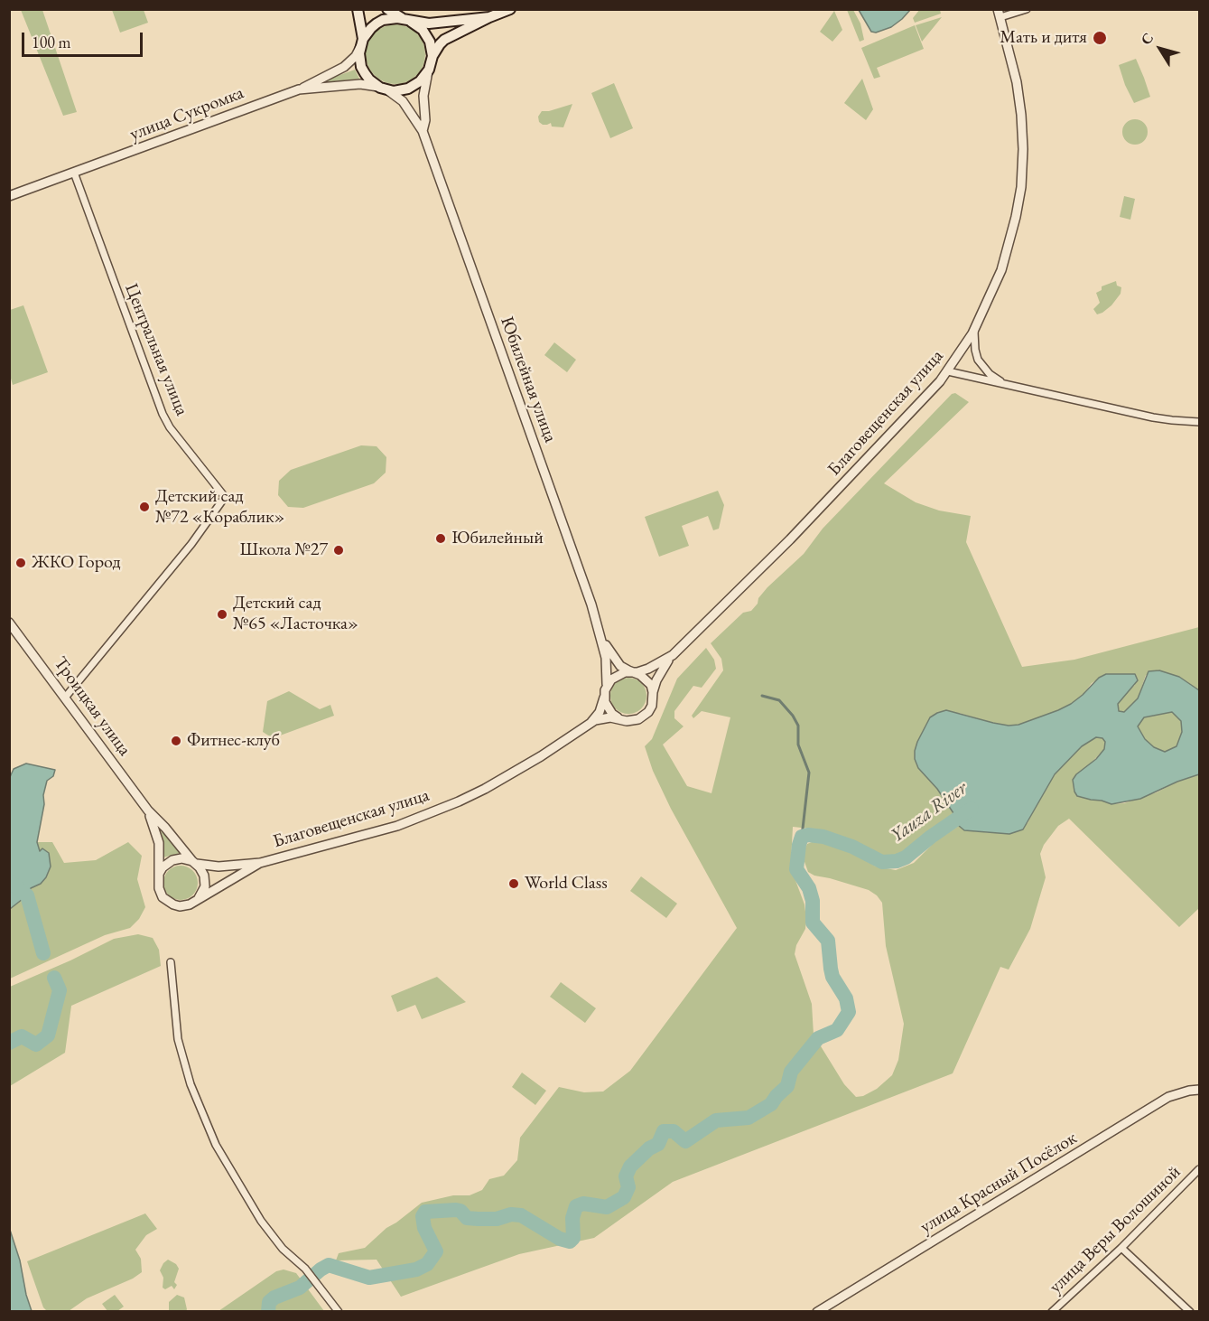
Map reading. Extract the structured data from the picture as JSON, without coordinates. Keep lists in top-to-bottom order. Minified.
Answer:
{"streets":{"street":["улица Сукромка","Центральная улица","Юбилейная улица","Благовещенская улица","Троицкая улица","улица Красный Посёлок","улица Веры Волошиной"]},"crossings":[["улица Сукромка","Центральная улица"],["улица Сукромка","Юбилейная улица"],["Центральная улица","Троицкая улица"]],"water":["Yauza River"],"places":["Мать и дитя","Детский сад №72 «Кораблик»","Юбилейный","Школа №27","ЖКО Город","Детский сад №65 «Ласточка»","Фитнес-клуб","World Class"],"scale_bar":"100 m","north":"top left"}
